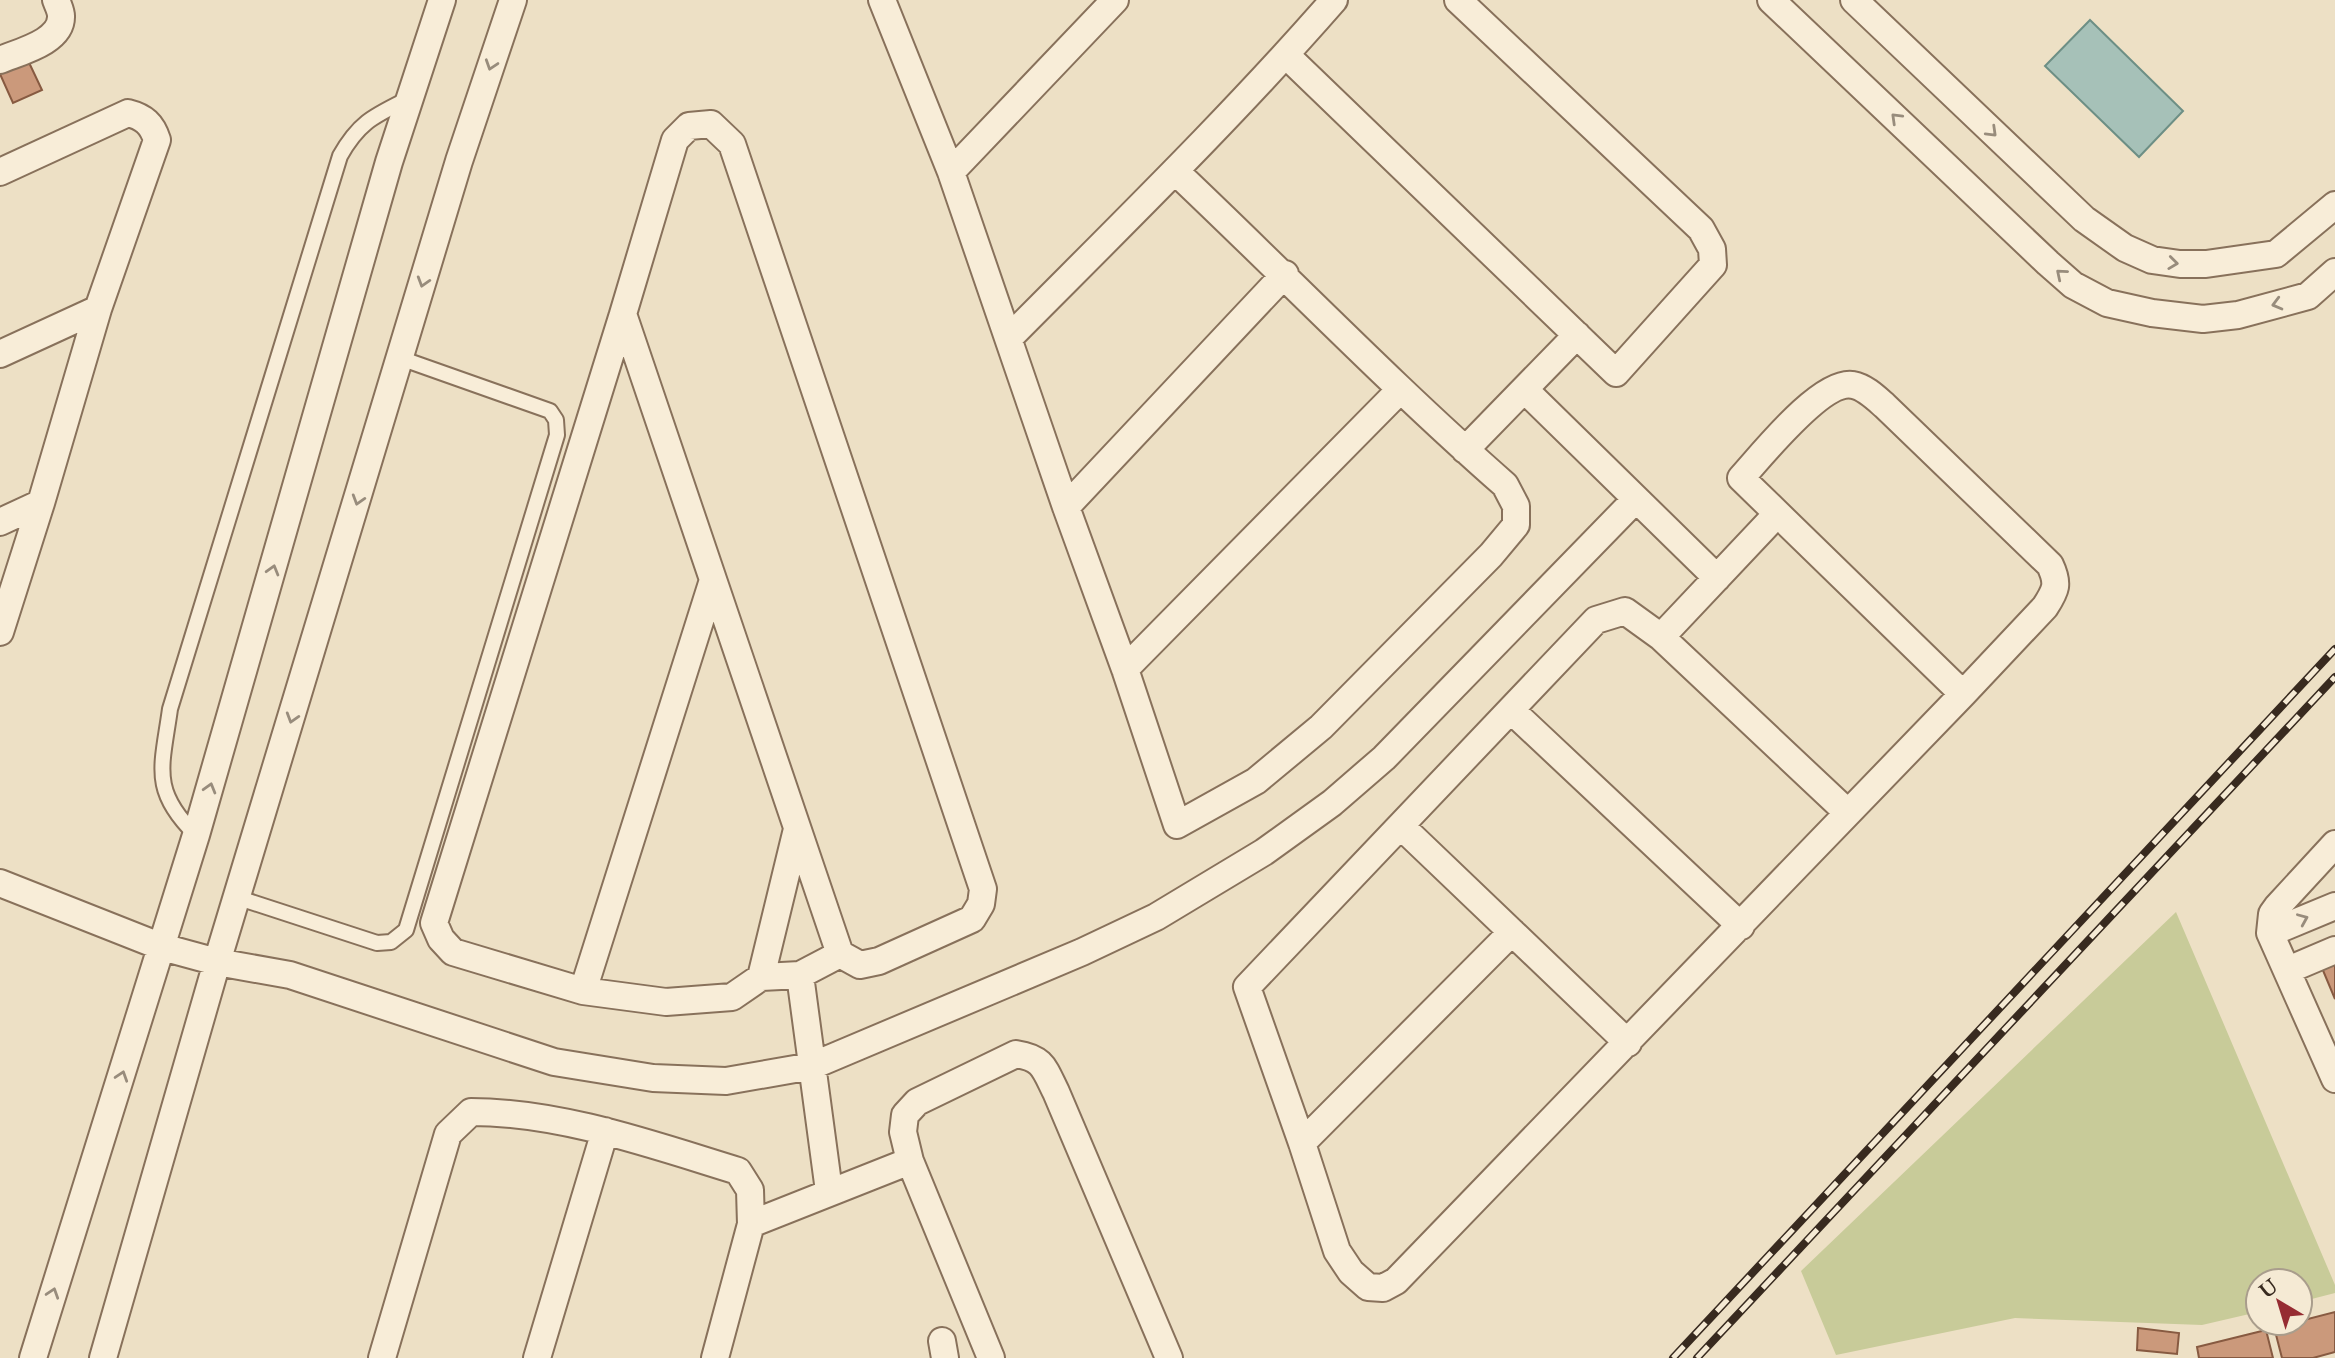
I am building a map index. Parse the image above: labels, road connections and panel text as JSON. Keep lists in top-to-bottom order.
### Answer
{
  "north": "top left"
}
